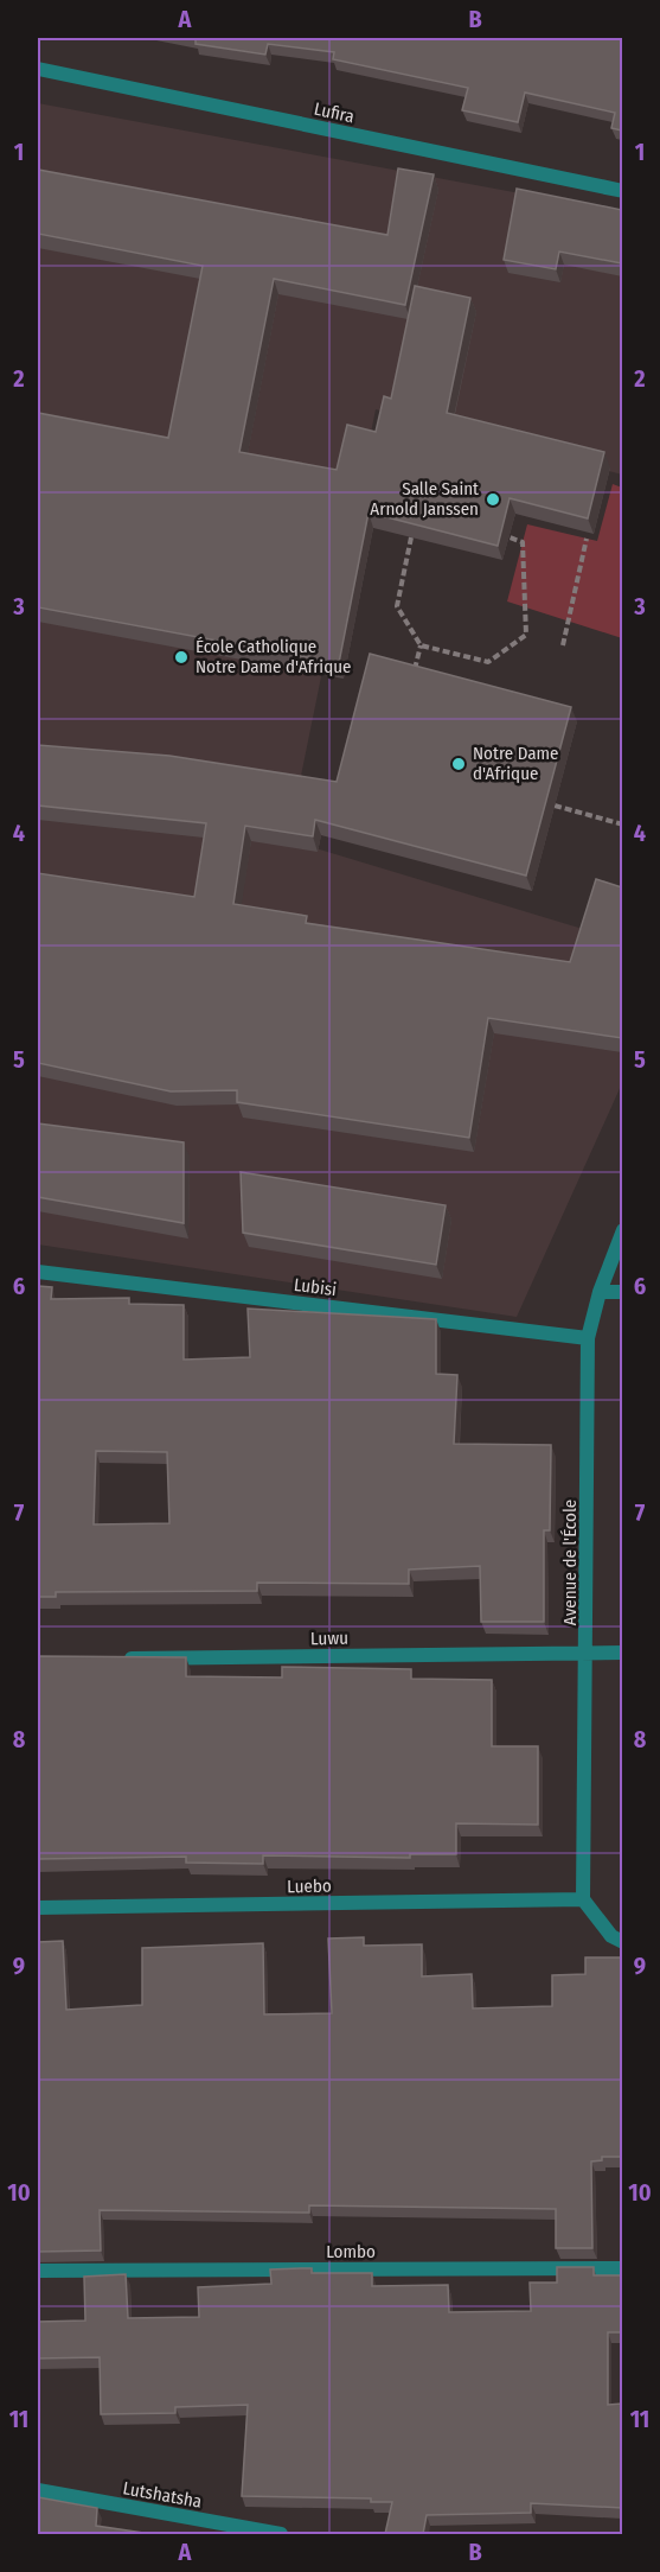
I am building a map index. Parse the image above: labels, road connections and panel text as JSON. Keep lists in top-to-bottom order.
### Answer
{
  "streets": {
    "street": [
      "Lufira",
      "Lubisi",
      "Avenue de l'École",
      "Luwu",
      "Luebo",
      "Lombo",
      "Lutshatsha"
    ]
  },
  "crossings": [
    ["Lubisi", "Avenue de l'École"],
    ["Avenue de l'École", "Luwu"],
    ["Avenue de l'École", "Luebo"]
  ],
  "places": ["Salle Saint Arnold Janssen", "École Catholique Notre Dame d'Afrique", "Notre Dame d'Afrique"],
  "grid": {
    "columns": ["A", "B"],
    "rows": [
      "1",
      "2",
      "3",
      "4",
      "5",
      "6",
      "7",
      "8",
      "9",
      "10",
      "11"
    ]
  }
}
